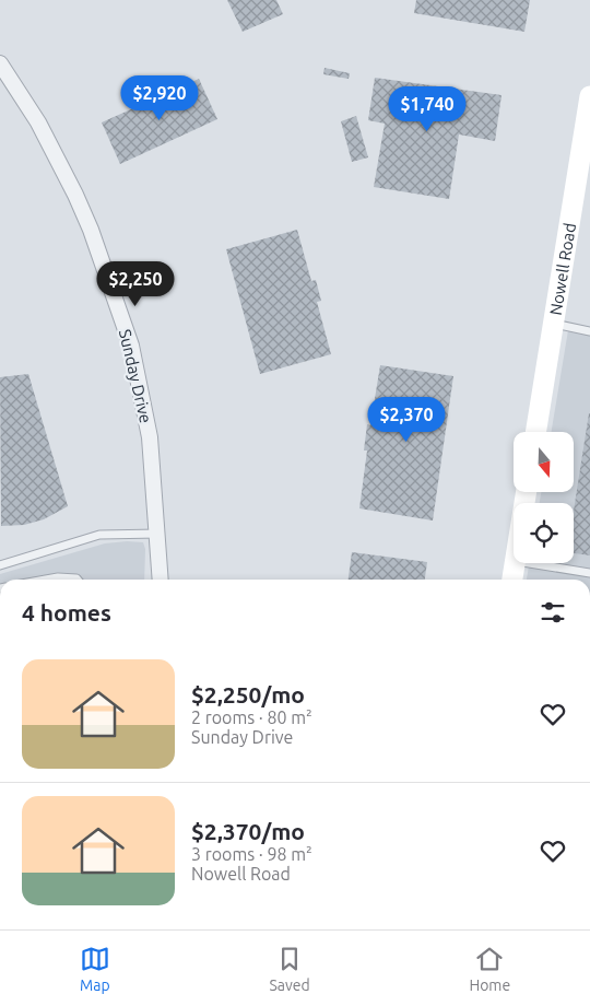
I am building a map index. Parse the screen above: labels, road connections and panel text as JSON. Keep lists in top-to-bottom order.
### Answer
{
  "streets": {
    "street": ["Nowell Road", "Sunday Drive"]
  },
  "north": "bottom",
  "page": {
    "price": [
      "$2,920",
      "$1,740",
      "$2,250",
      "$2,370"
    ],
    "heading": "4 homes",
    "list": [
      {
        "name": "$2,250/mo",
        "note": "2 rooms · 80 m² · Sunday Drive"
      },
      {
        "name": "$2,370/mo",
        "note": "3 rooms · 98 m² · Nowell Road"
      }
    ],
    "tabs": ["Map", "Saved", "Home"]
  }
}
